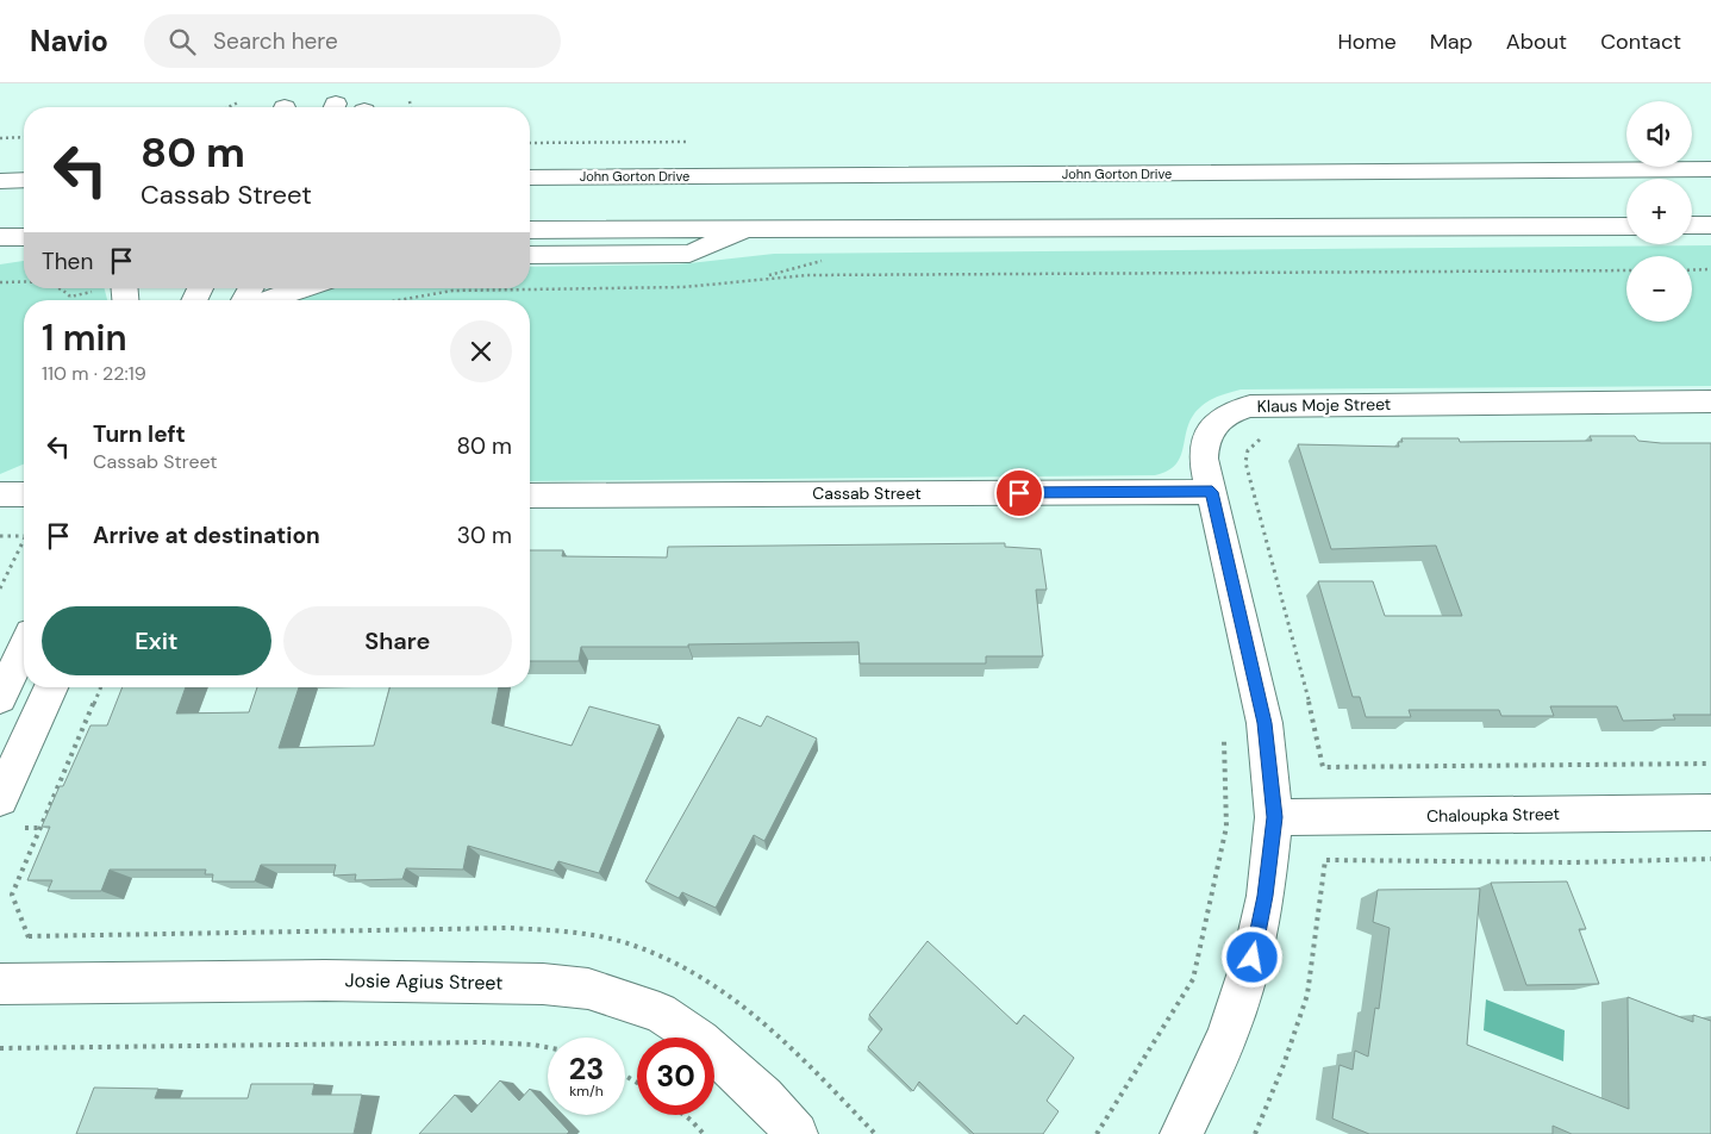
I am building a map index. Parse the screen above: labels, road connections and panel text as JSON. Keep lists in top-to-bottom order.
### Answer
{
  "streets": {
    "main road": [
      "John Gorton Drive",
      "Klaus Moje Street",
      "Cassab Street",
      "Chaloupka Street",
      "Josie Agius Street"
    ]
  },
  "crossings": [
    ["Klaus Moje Street", "Cassab Street"],
    ["Klaus Moje Street", "Chaloupka Street"]
  ],
  "page": {
    "header": "Navio",
    "search": "Search here",
    "nav": [
      "Home",
      "Map",
      "About",
      "Contact"
    ],
    "map_buttons": ["+", "−"],
    "turn": ["80 m", "Cassab Street"],
    "then": "Then",
    "heading": ["1 min", "110 m · 22:19"],
    "list": [
      {
        "name": "Turn left",
        "note": "Cassab Street",
        "value": "80 m"
      },
      {
        "name": "Arrive at destination",
        "value": "30 m"
      }
    ],
    "buttons": ["Exit", "Share"],
    "speed": "23 km/h",
    "limit": "30"
  }
}
